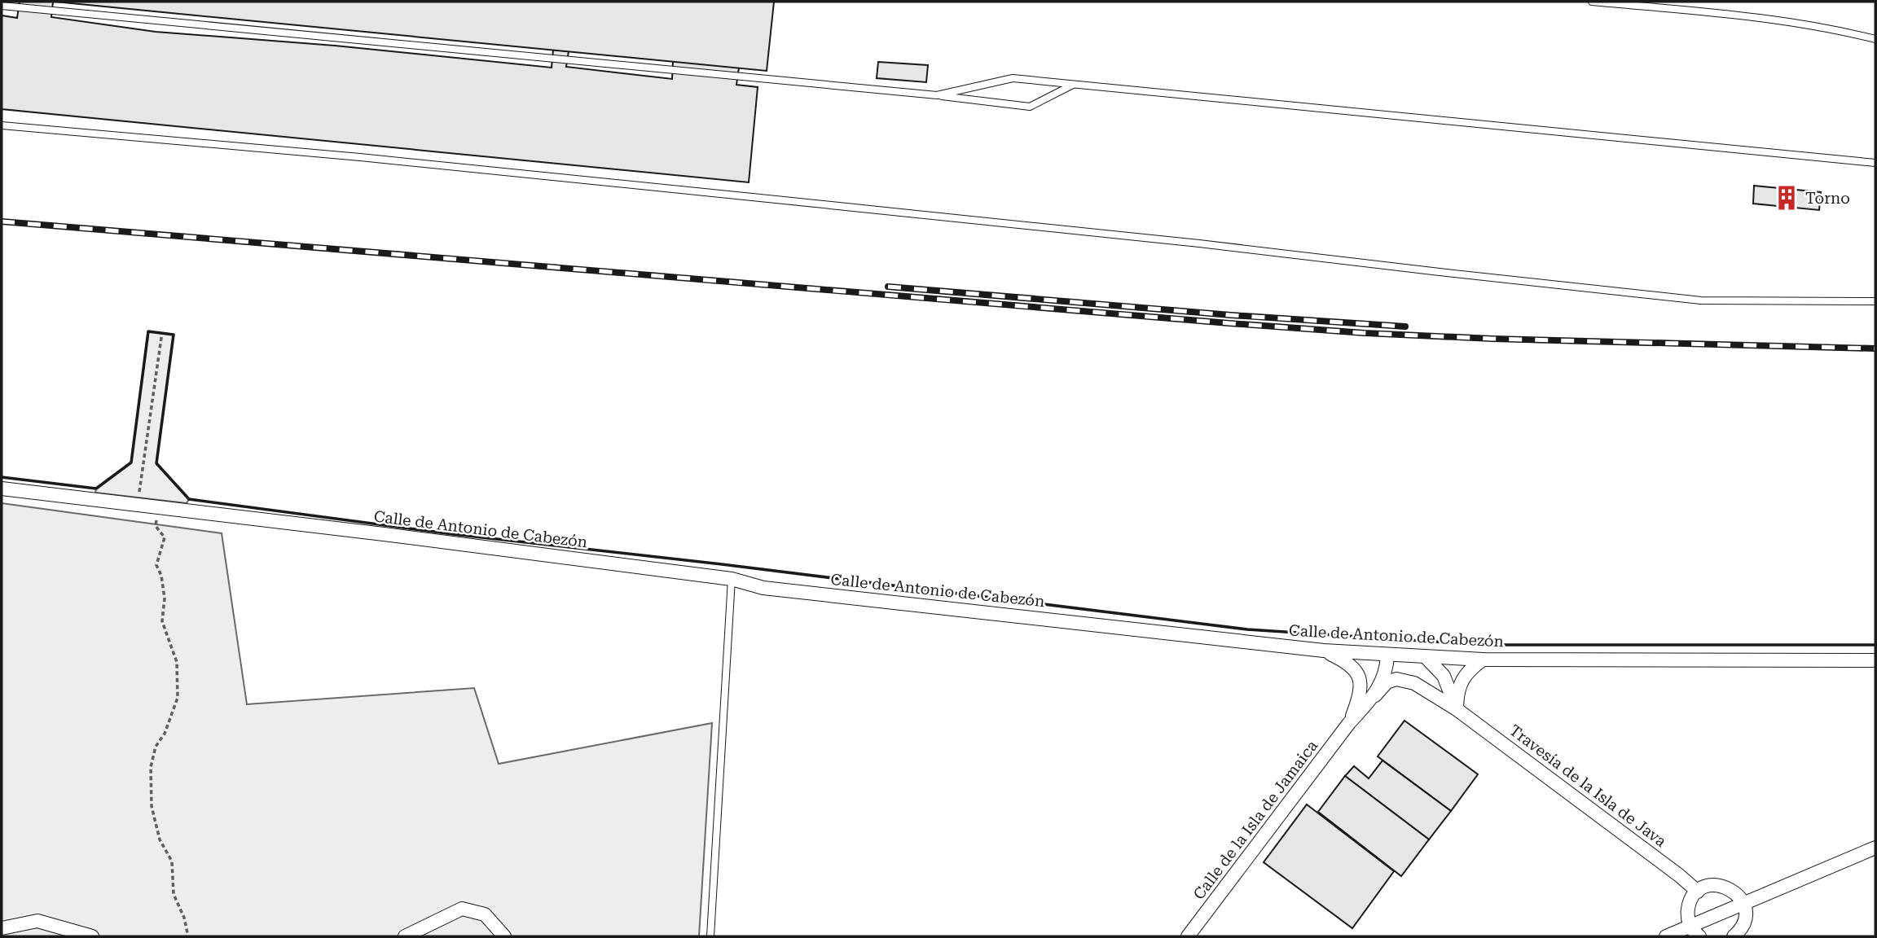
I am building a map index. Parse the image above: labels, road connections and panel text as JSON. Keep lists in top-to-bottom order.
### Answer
{
  "streets": {
    "street": ["Calle de Antonio de Cabezón", "Travesía de la Isla de Java", "Calle de la Isla de Jamaica"]
  },
  "crossings": [
    ["Calle de Antonio de Cabezón", "Calle de la Isla de Jamaica"],
    ["Travesía de la Isla de Java", "Calle de la Isla de Jamaica"]
  ],
  "places": {
    "building": ["Torno"]
  }
}
